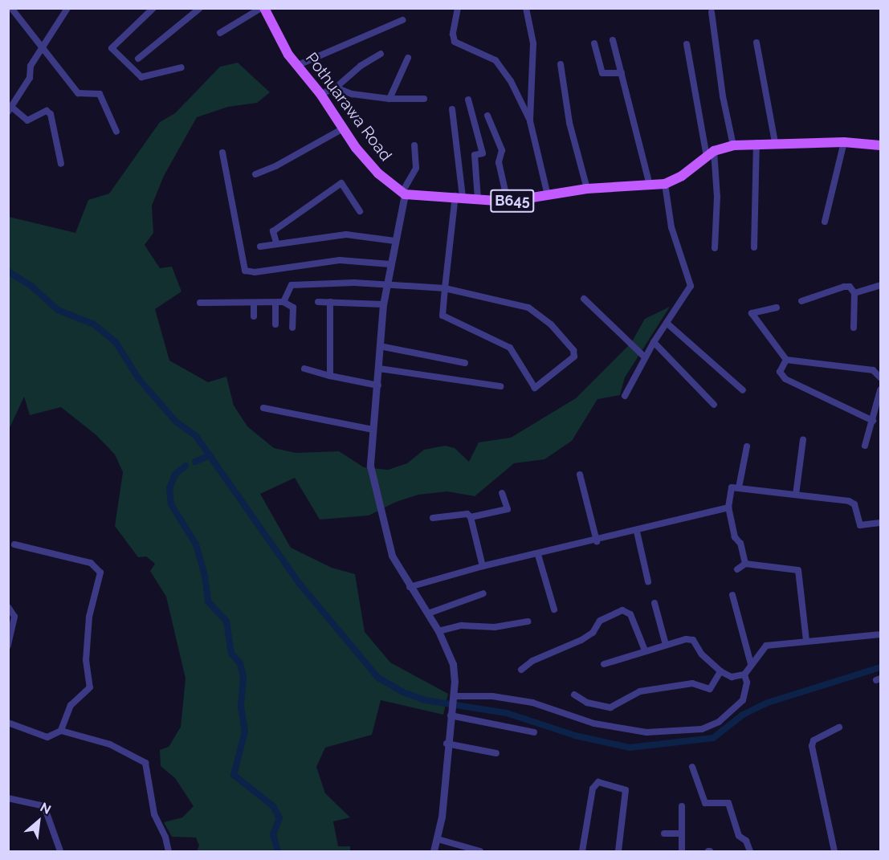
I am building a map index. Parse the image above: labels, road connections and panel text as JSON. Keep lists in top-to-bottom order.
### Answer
{
  "streets": {
    "main road": ["Pothuarawa Road", "B645"]
  },
  "crossings": [
    ["Pothuarawa Road", "B645"]
  ],
  "north": "top right"
}
